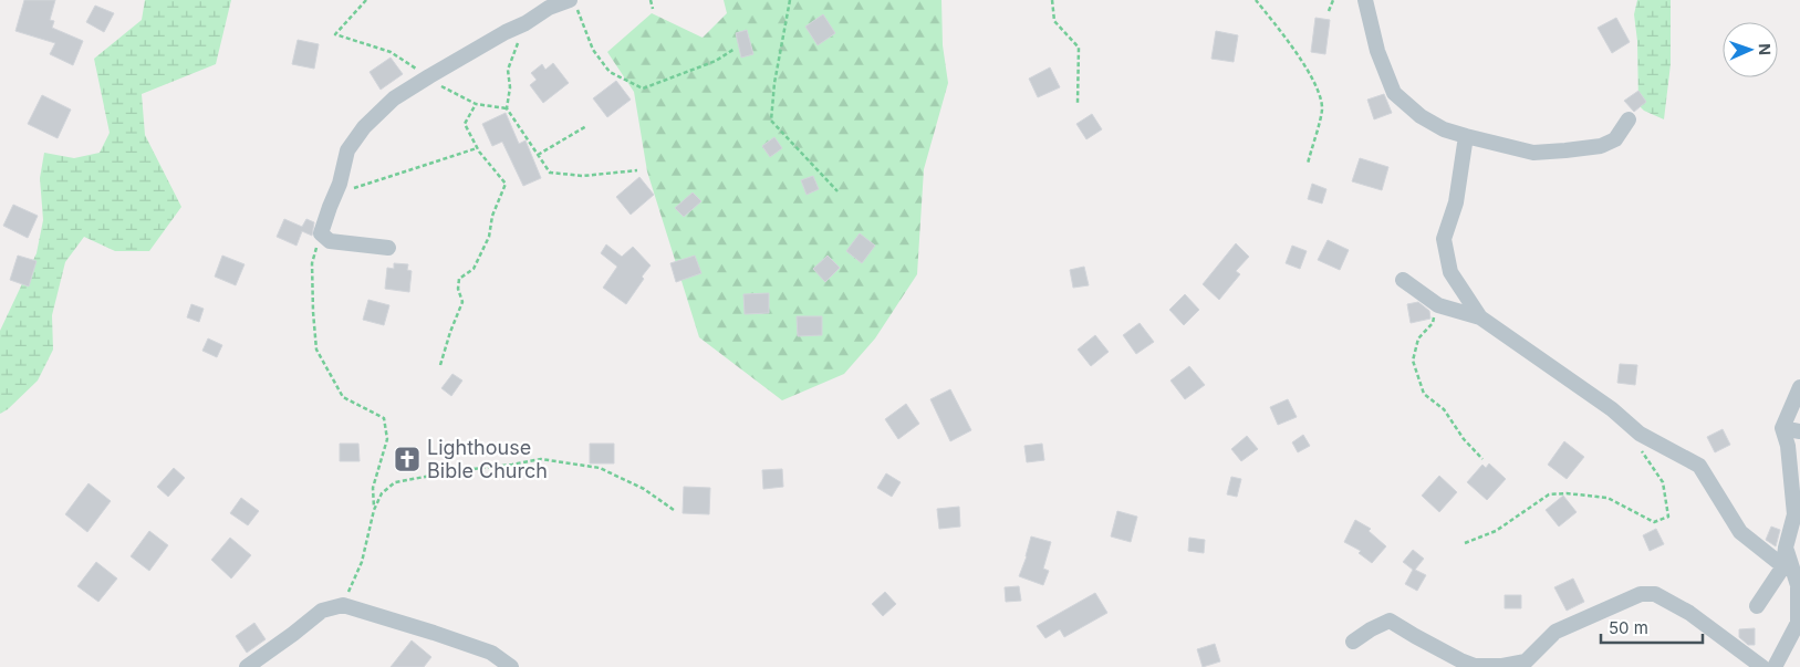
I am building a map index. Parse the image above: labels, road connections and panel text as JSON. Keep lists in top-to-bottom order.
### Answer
{
  "places": {
    "church": ["Lighthouse Bible Church"]
  },
  "scale_bar": "50 m",
  "north": "right"
}
